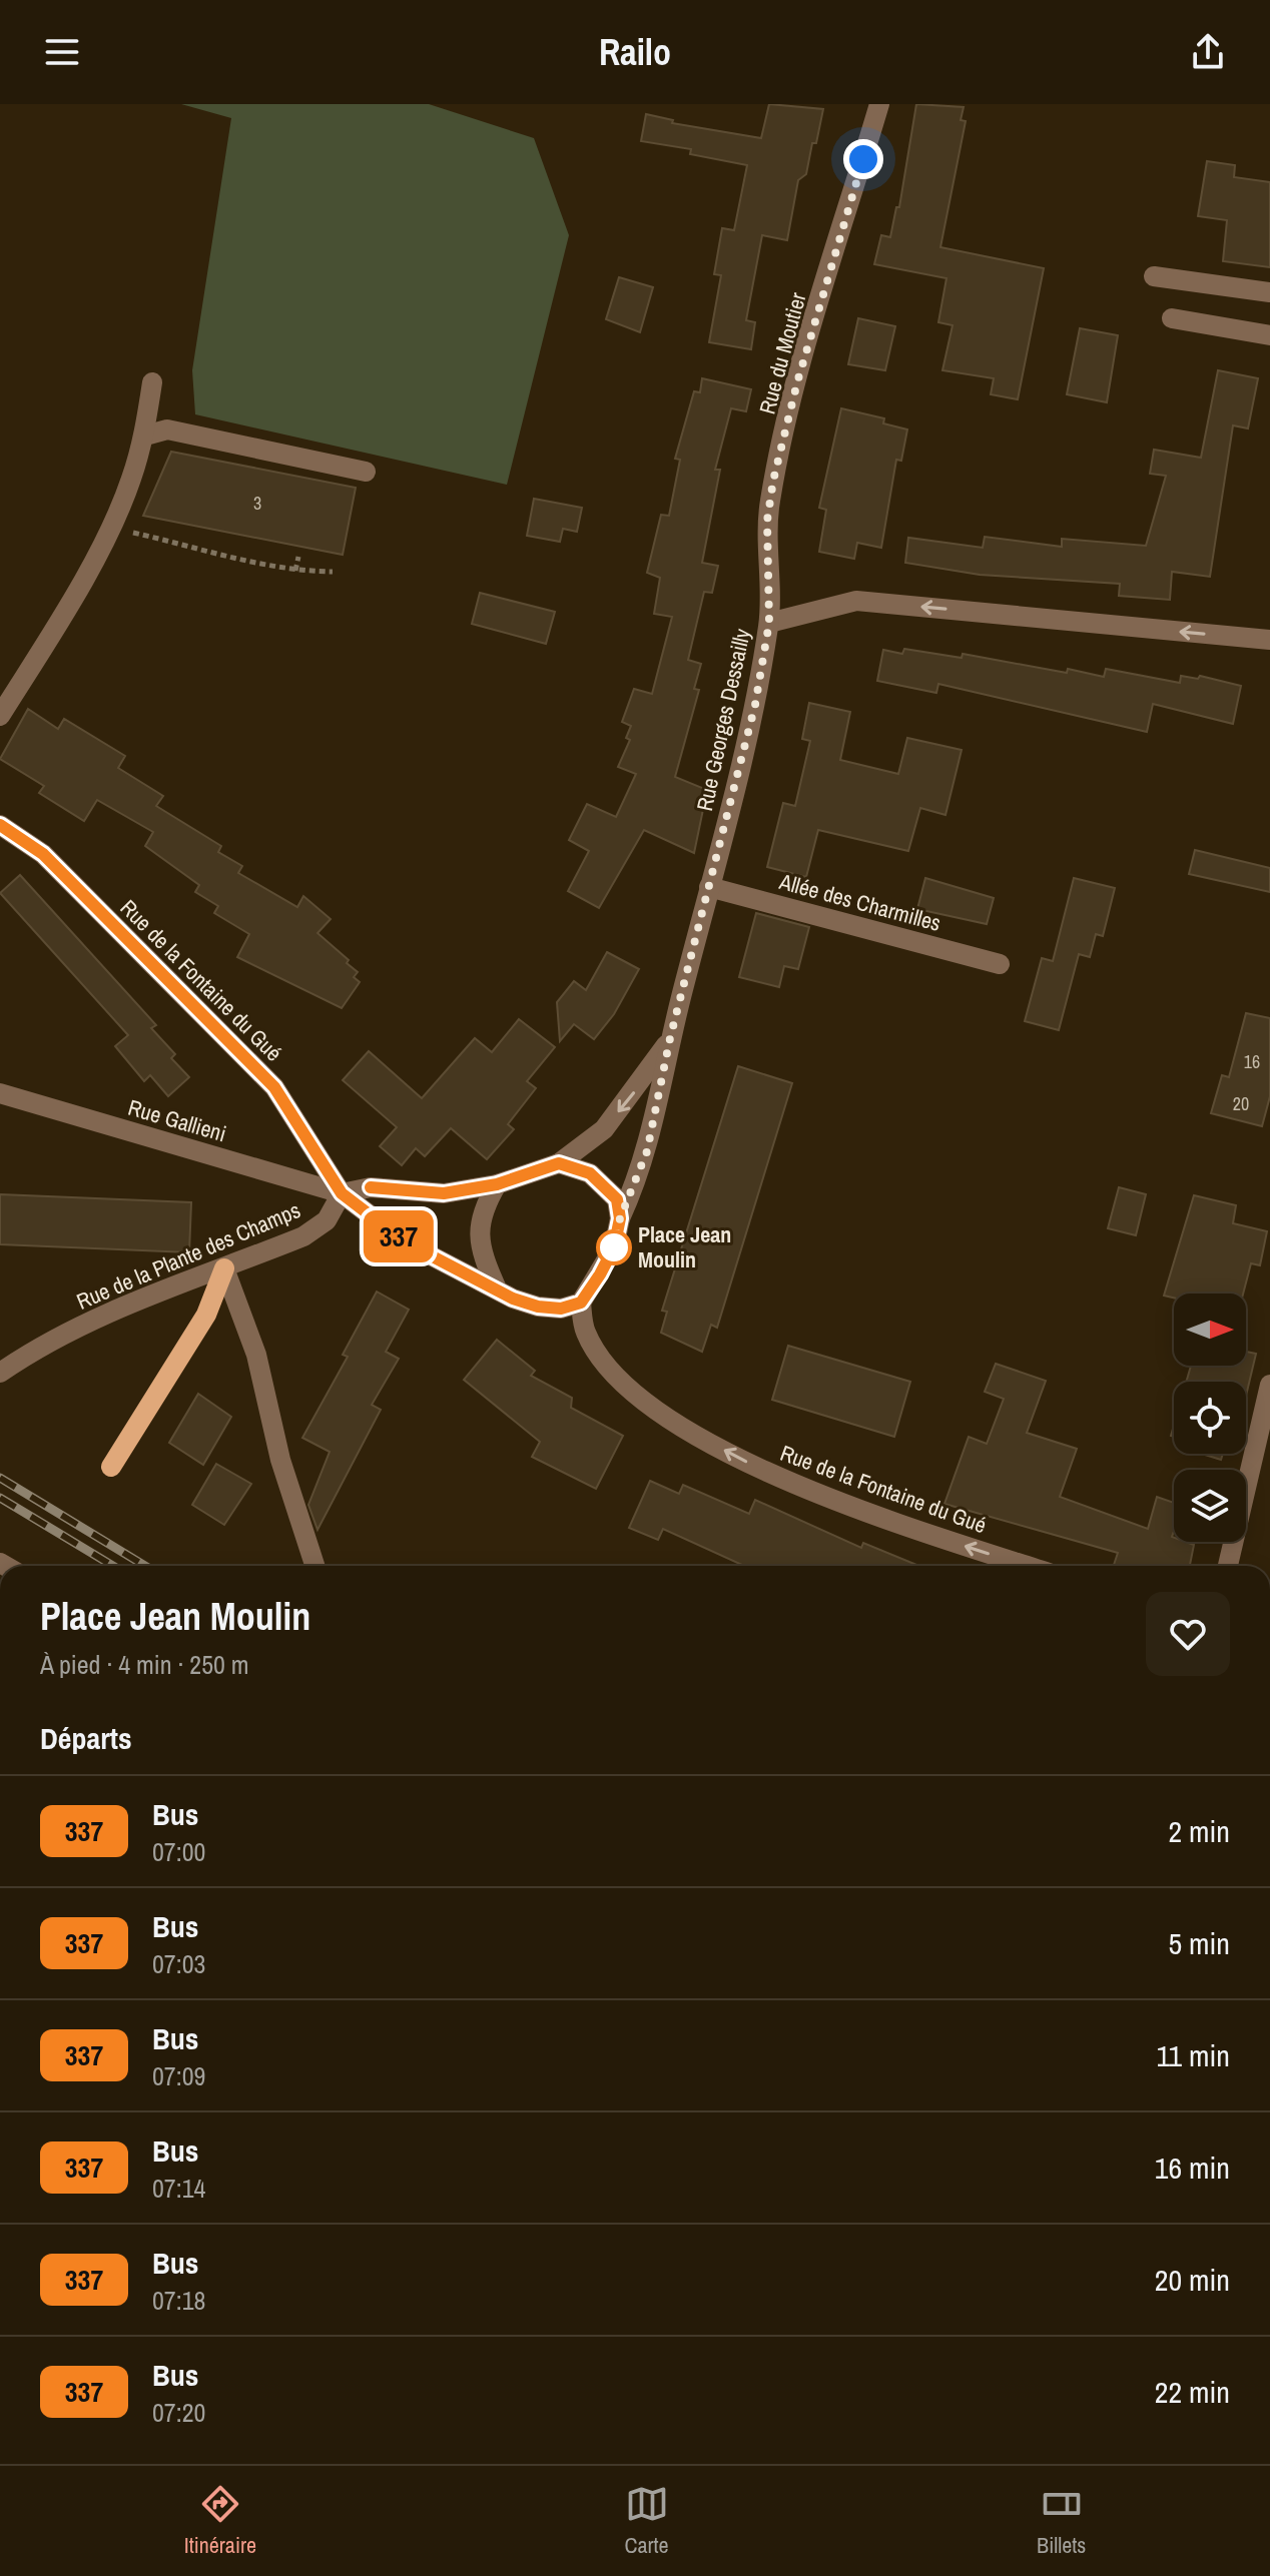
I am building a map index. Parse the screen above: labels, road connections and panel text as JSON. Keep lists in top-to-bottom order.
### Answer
{
  "streets": {
    "street": [
      "Rue du Moutier",
      "Rue Georges Dessailly",
      "Allée des Charmilles",
      "Rue de la Fontaine du Gué",
      "Rue Gallieni",
      "Rue de la Plante des Champs"
    ]
  },
  "crossings": [
    ["Rue du Moutier", "Rue Georges Dessailly"],
    ["Rue Georges Dessailly", "Allée des Charmilles"],
    ["Rue Georges Dessailly", "Rue de la Fontaine du Gué"],
    ["Rue Georges Dessailly", "Rue Gallieni"],
    ["Rue de la Fontaine du Gué", "Rue Gallieni"],
    ["Rue de la Fontaine du Gué", "Rue de la Plante des Champs"],
    ["Rue Gallieni", "Rue de la Plante des Champs"]
  ],
  "one_way": ["Rue Georges Dessailly", "Rue de la Fontaine du Gué"],
  "places": ["Place Jean Moulin"],
  "lines": ["bus line 337"],
  "house_numbers": ["3", "16", "20"],
  "north": "right",
  "page": {
    "header": "Railo",
    "on_map": "337",
    "heading": [
      ["Place Jean Moulin", "À pied · 4 min · 250 m"],
      "Départs"
    ],
    "list": [
      {
        "mark": "337",
        "name": "Bus",
        "note": "07:00",
        "value": "2 min"
      },
      {
        "mark": "337",
        "name": "Bus",
        "note": "07:03",
        "value": "5 min"
      },
      {
        "mark": "337",
        "name": "Bus",
        "note": "07:09",
        "value": "11 min"
      },
      {
        "mark": "337",
        "name": "Bus",
        "note": "07:14",
        "value": "16 min"
      },
      {
        "mark": "337",
        "name": "Bus",
        "note": "07:18",
        "value": "20 min"
      },
      {
        "mark": "337",
        "name": "Bus",
        "note": "07:20",
        "value": "22 min"
      }
    ],
    "tabs": ["Itinéraire", "Carte", "Billets"]
  }
}
